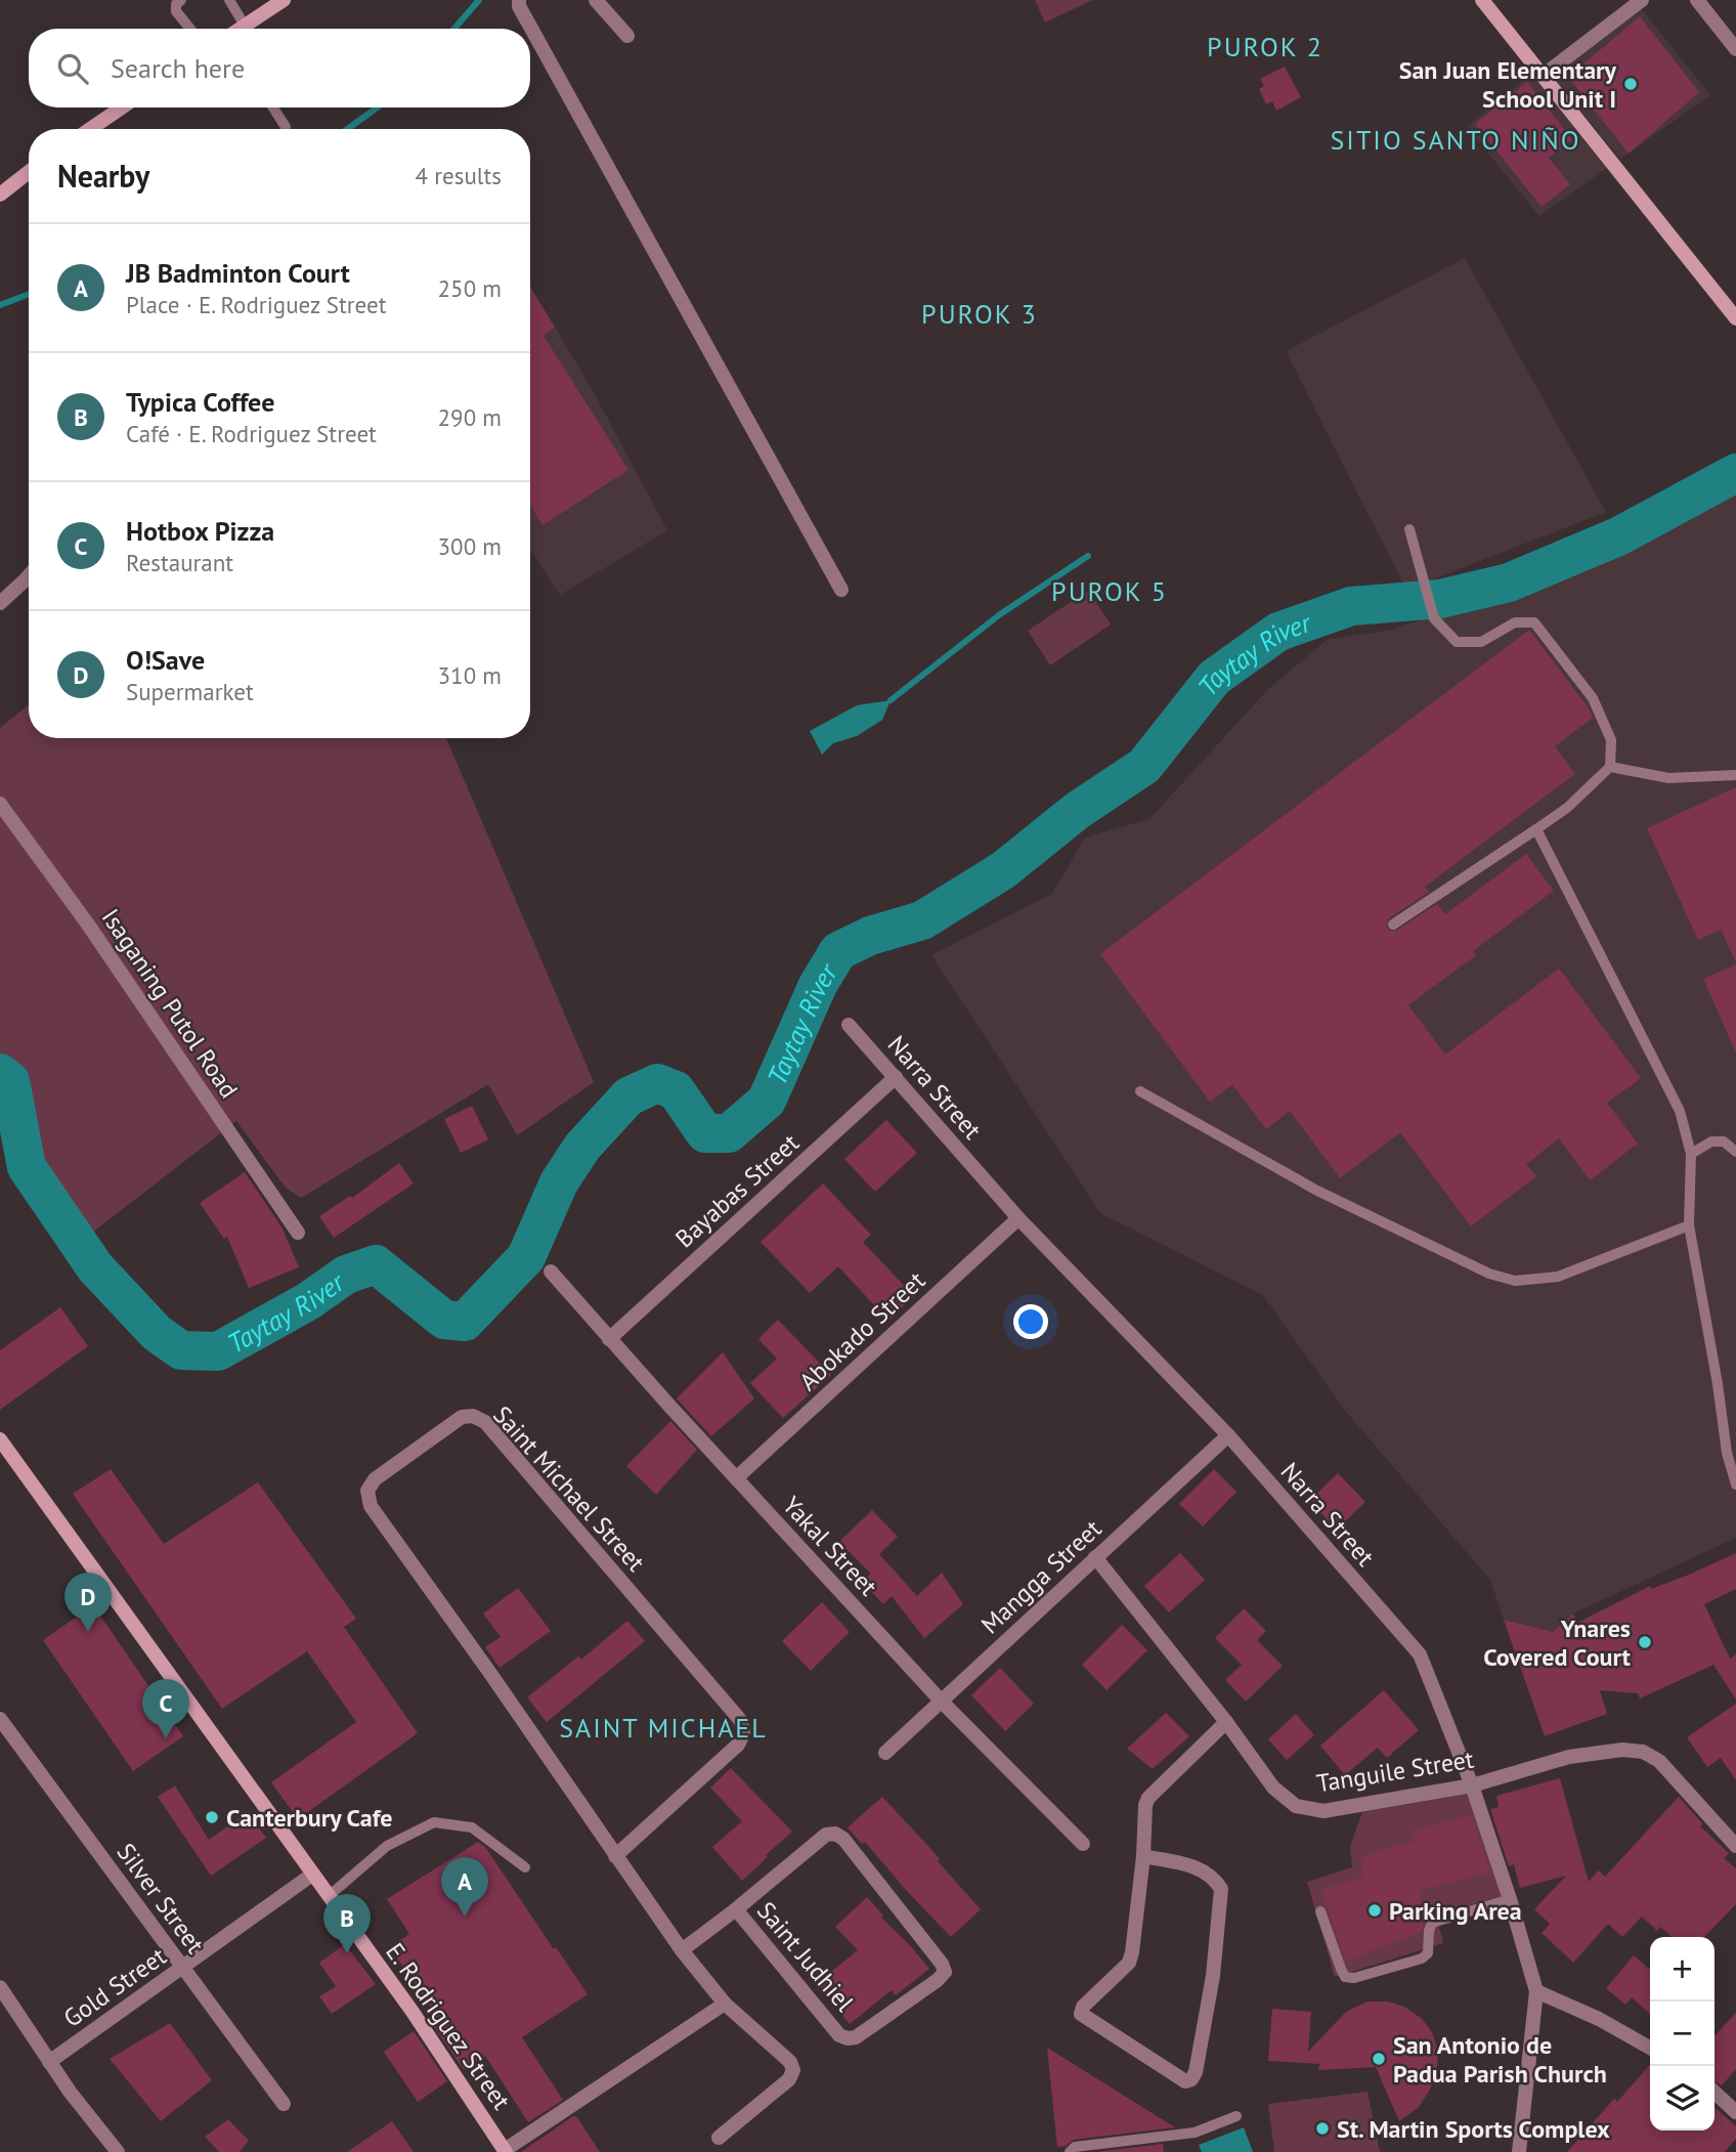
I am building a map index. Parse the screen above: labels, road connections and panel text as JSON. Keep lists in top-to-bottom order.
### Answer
{
  "streets": {
    "street": [
      "Isaganing Putol Road",
      "Narra Street",
      "Bayabas Street",
      "Abokado Street",
      "Saint Michael Street",
      "Yakal Street",
      "Mangga Street",
      "Tanguile Street",
      "Silver Street",
      "Saint Judhiel",
      "Gold Street",
      "E. Rodriguez Street"
    ]
  },
  "crossings": [
    ["Narra Street", "Bayabas Street"],
    ["Narra Street", "Abokado Street"],
    ["Narra Street", "Mangga Street"],
    ["Narra Street", "Tanguile Street"],
    ["Bayabas Street", "Yakal Street"],
    ["Abokado Street", "Yakal Street"],
    ["Yakal Street", "Mangga Street"],
    ["Mangga Street", "Tanguile Street"],
    ["Silver Street", "Gold Street"],
    ["Gold Street", "E. Rodriguez Street"]
  ],
  "districts": [
    "PUROK 2",
    "SITIO SANTO NIÑO",
    "PUROK 3",
    "PUROK 5",
    "SAINT MICHAEL"
  ],
  "water": ["Taytay River"],
  "places": [
    "San Juan Elementary School Unit I",
    "Ynares Covered Court",
    "Canterbury Cafe",
    "Parking Area",
    "San Antonio de Padua Parish Church",
    "St. Martin Sports Complex"
  ],
  "page": {
    "search": "Search here",
    "heading": ["Nearby", "4 results"],
    "list": [
      {
        "mark": "A",
        "name": "JB Badminton Court",
        "note": "Place · E. Rodriguez Street",
        "value": "250 m"
      },
      {
        "mark": "B",
        "name": "Typica Coffee",
        "note": "Café · E. Rodriguez Street",
        "value": "290 m"
      },
      {
        "mark": "C",
        "name": "Hotbox Pizza",
        "note": "Restaurant",
        "value": "300 m"
      },
      {
        "mark": "D",
        "name": "O!Save",
        "note": "Supermarket",
        "value": "310 m"
      }
    ],
    "pins": [
      "D",
      "C",
      "A",
      "B"
    ],
    "map_buttons": ["+", "−"]
  }
}
